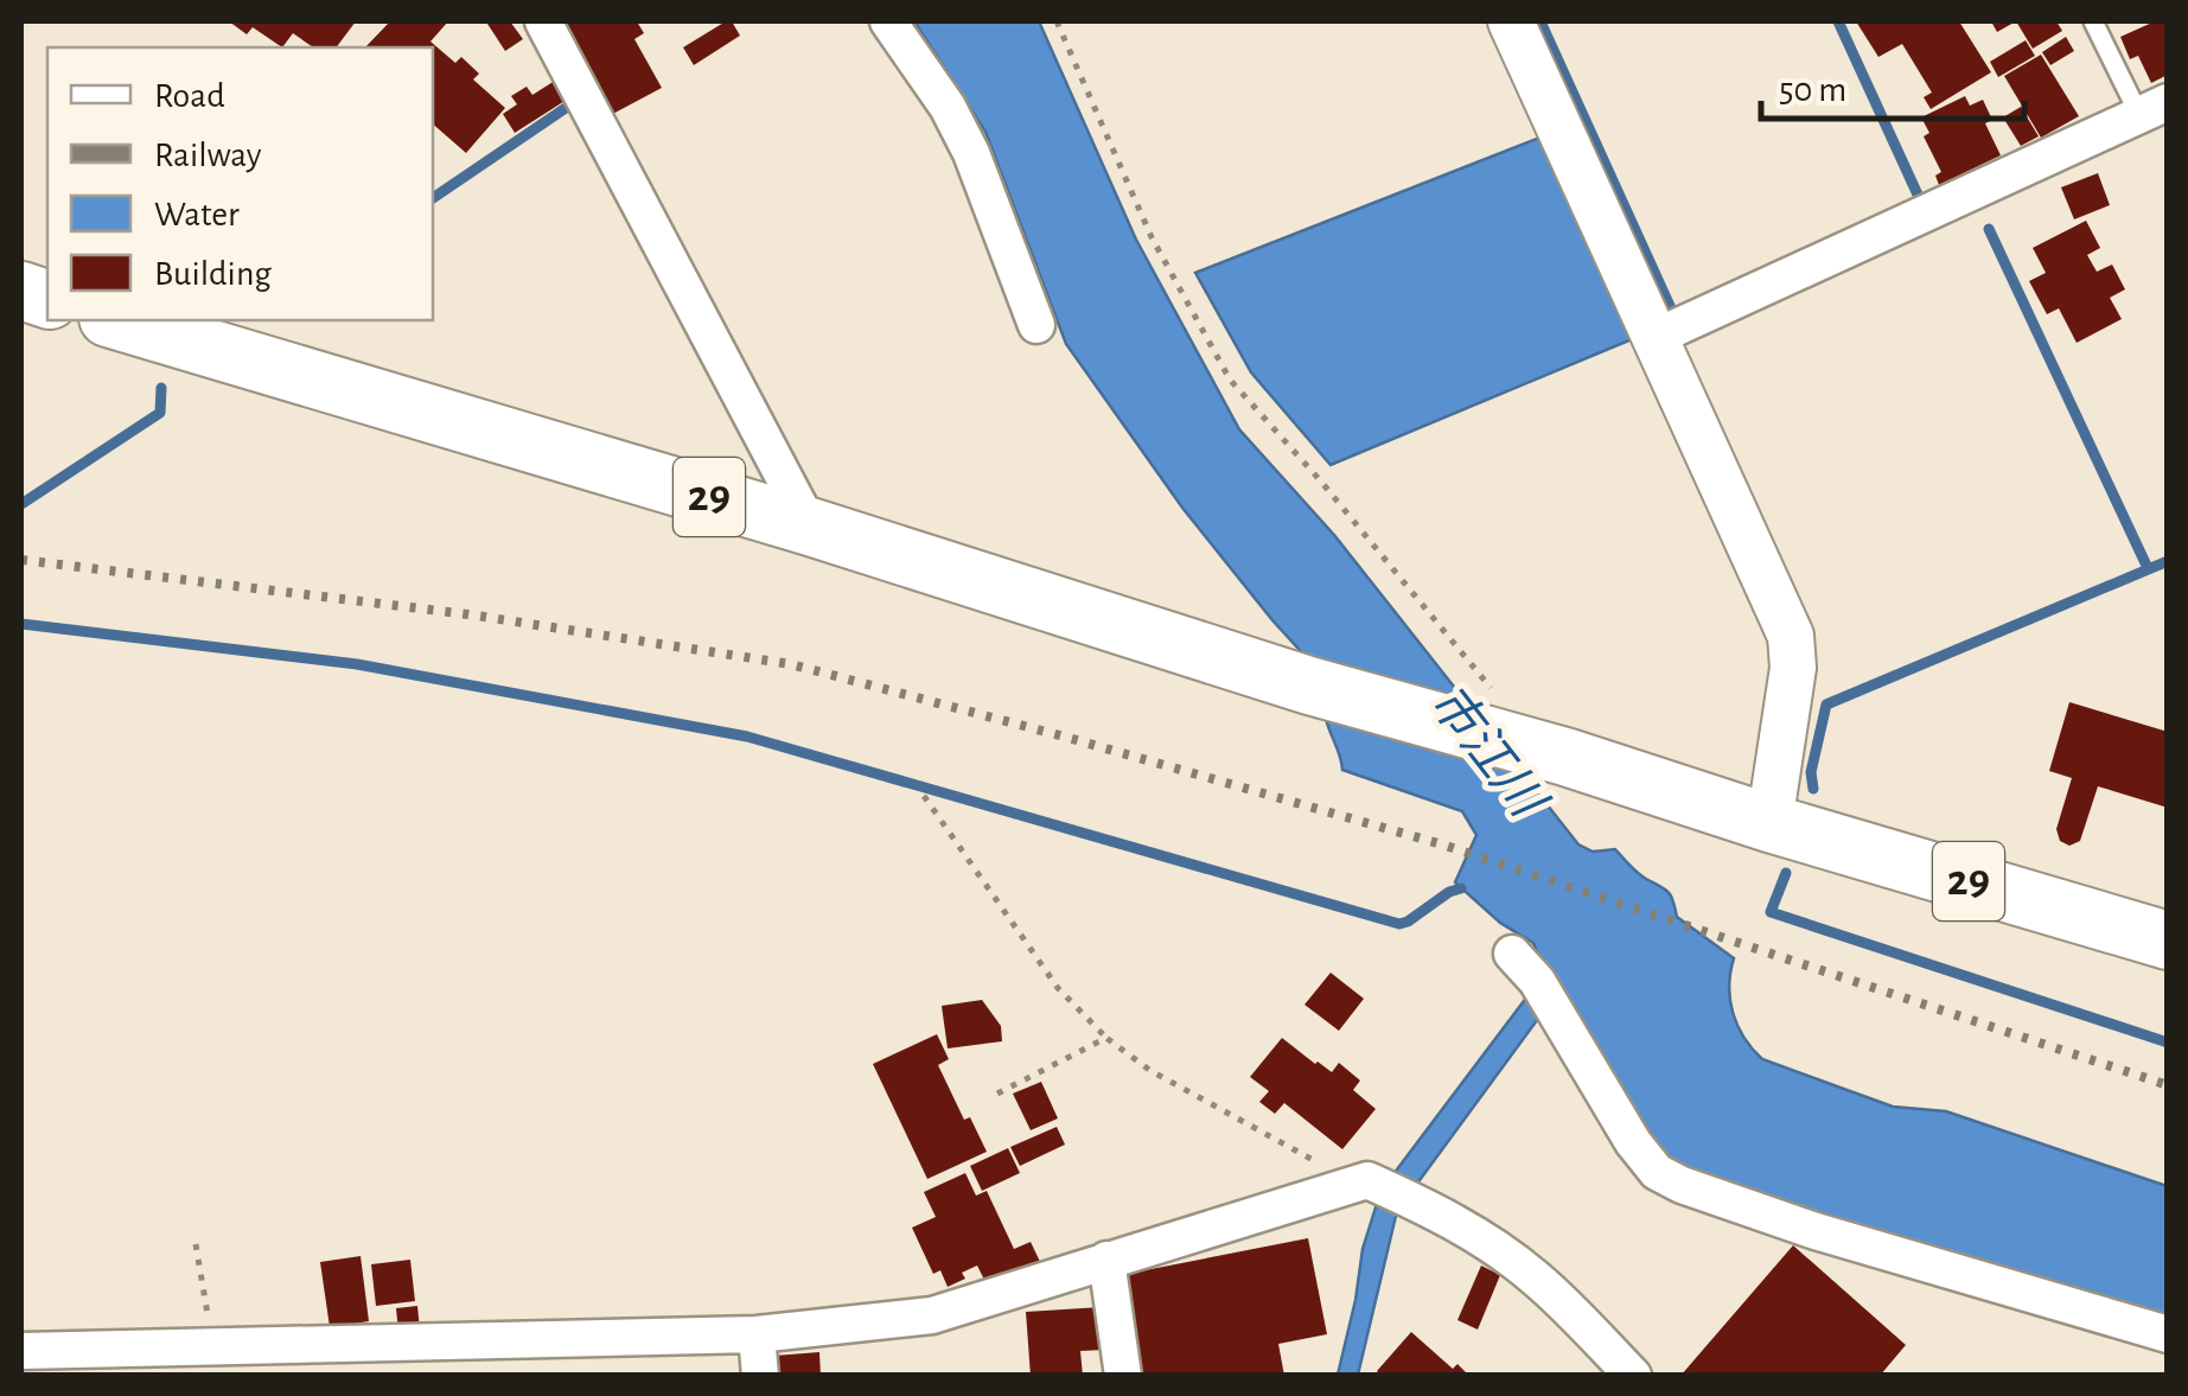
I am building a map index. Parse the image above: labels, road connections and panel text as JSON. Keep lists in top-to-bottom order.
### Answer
{
  "streets": {
    "main road": ["29"]
  },
  "water": ["市江川"],
  "legend": [
    "Road",
    "Railway",
    "Water",
    "Building"
  ],
  "scale_bar": "50 m"
}
